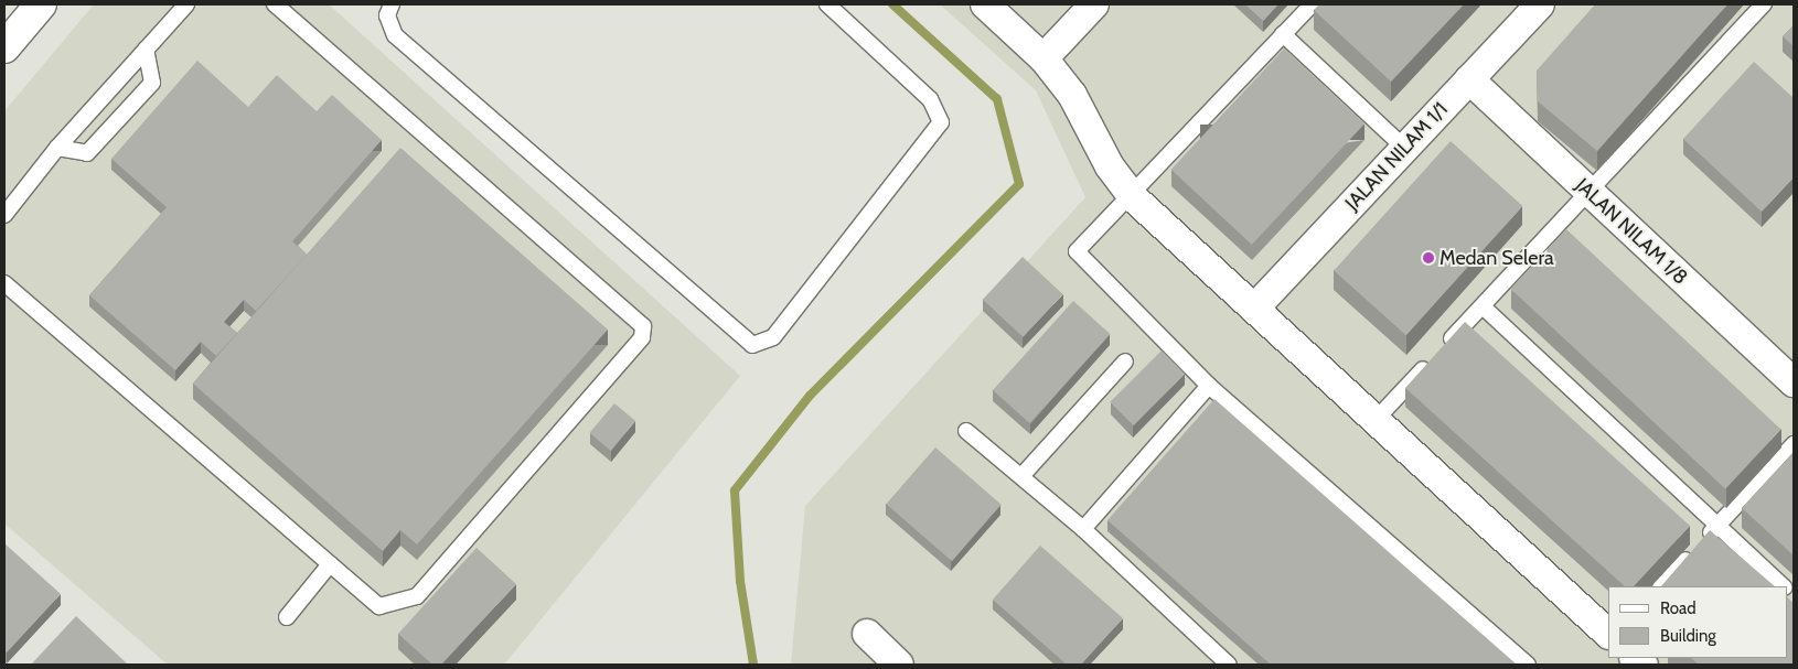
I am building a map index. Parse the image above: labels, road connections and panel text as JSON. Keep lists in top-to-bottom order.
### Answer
{
  "streets": {
    "street": ["JALAN NILAM 1/1", "JALAN NILAM 1/8"]
  },
  "crossings": [
    ["JALAN NILAM 1/1", "JALAN NILAM 1/8"]
  ],
  "places": ["Medan Selera"],
  "legend": ["Road", "Building"]
}
